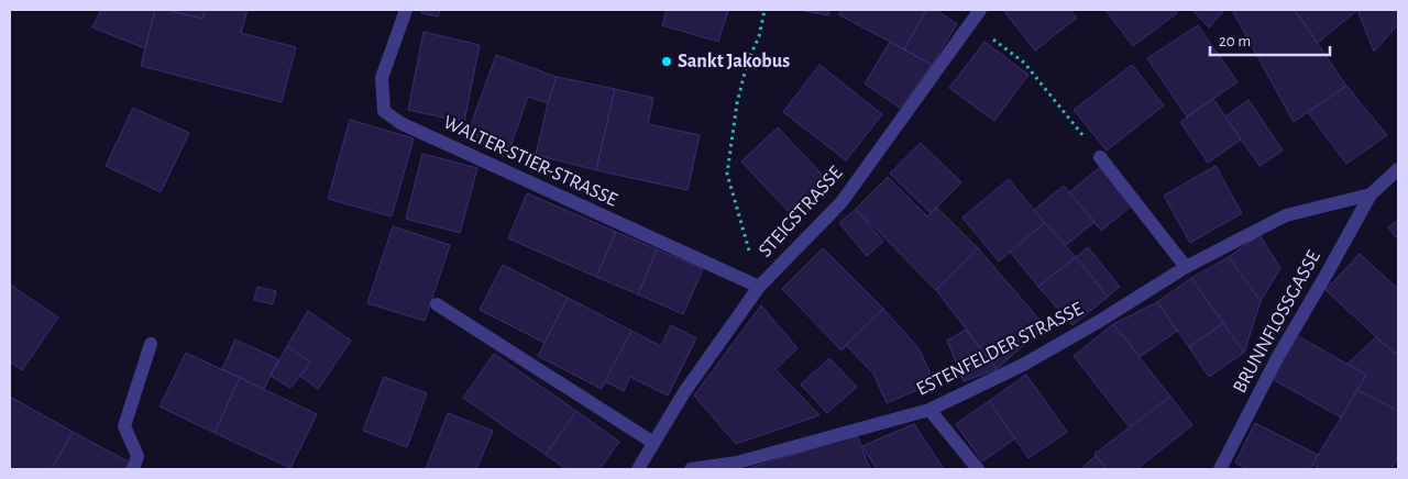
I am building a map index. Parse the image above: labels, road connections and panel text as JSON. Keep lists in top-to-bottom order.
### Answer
{
  "streets": {
    "street": [
      "WALTER-STIER-STRASSE",
      "STEIGSTRASSE",
      "BRUNNFLOSSGASSE",
      "ESTENFELDER STRASSE"
    ]
  },
  "crossings": [
    ["WALTER-STIER-STRASSE", "STEIGSTRASSE"],
    ["BRUNNFLOSSGASSE", "ESTENFELDER STRASSE"]
  ],
  "places": ["Sankt Jakobus"],
  "scale_bar": "20 m"
}
